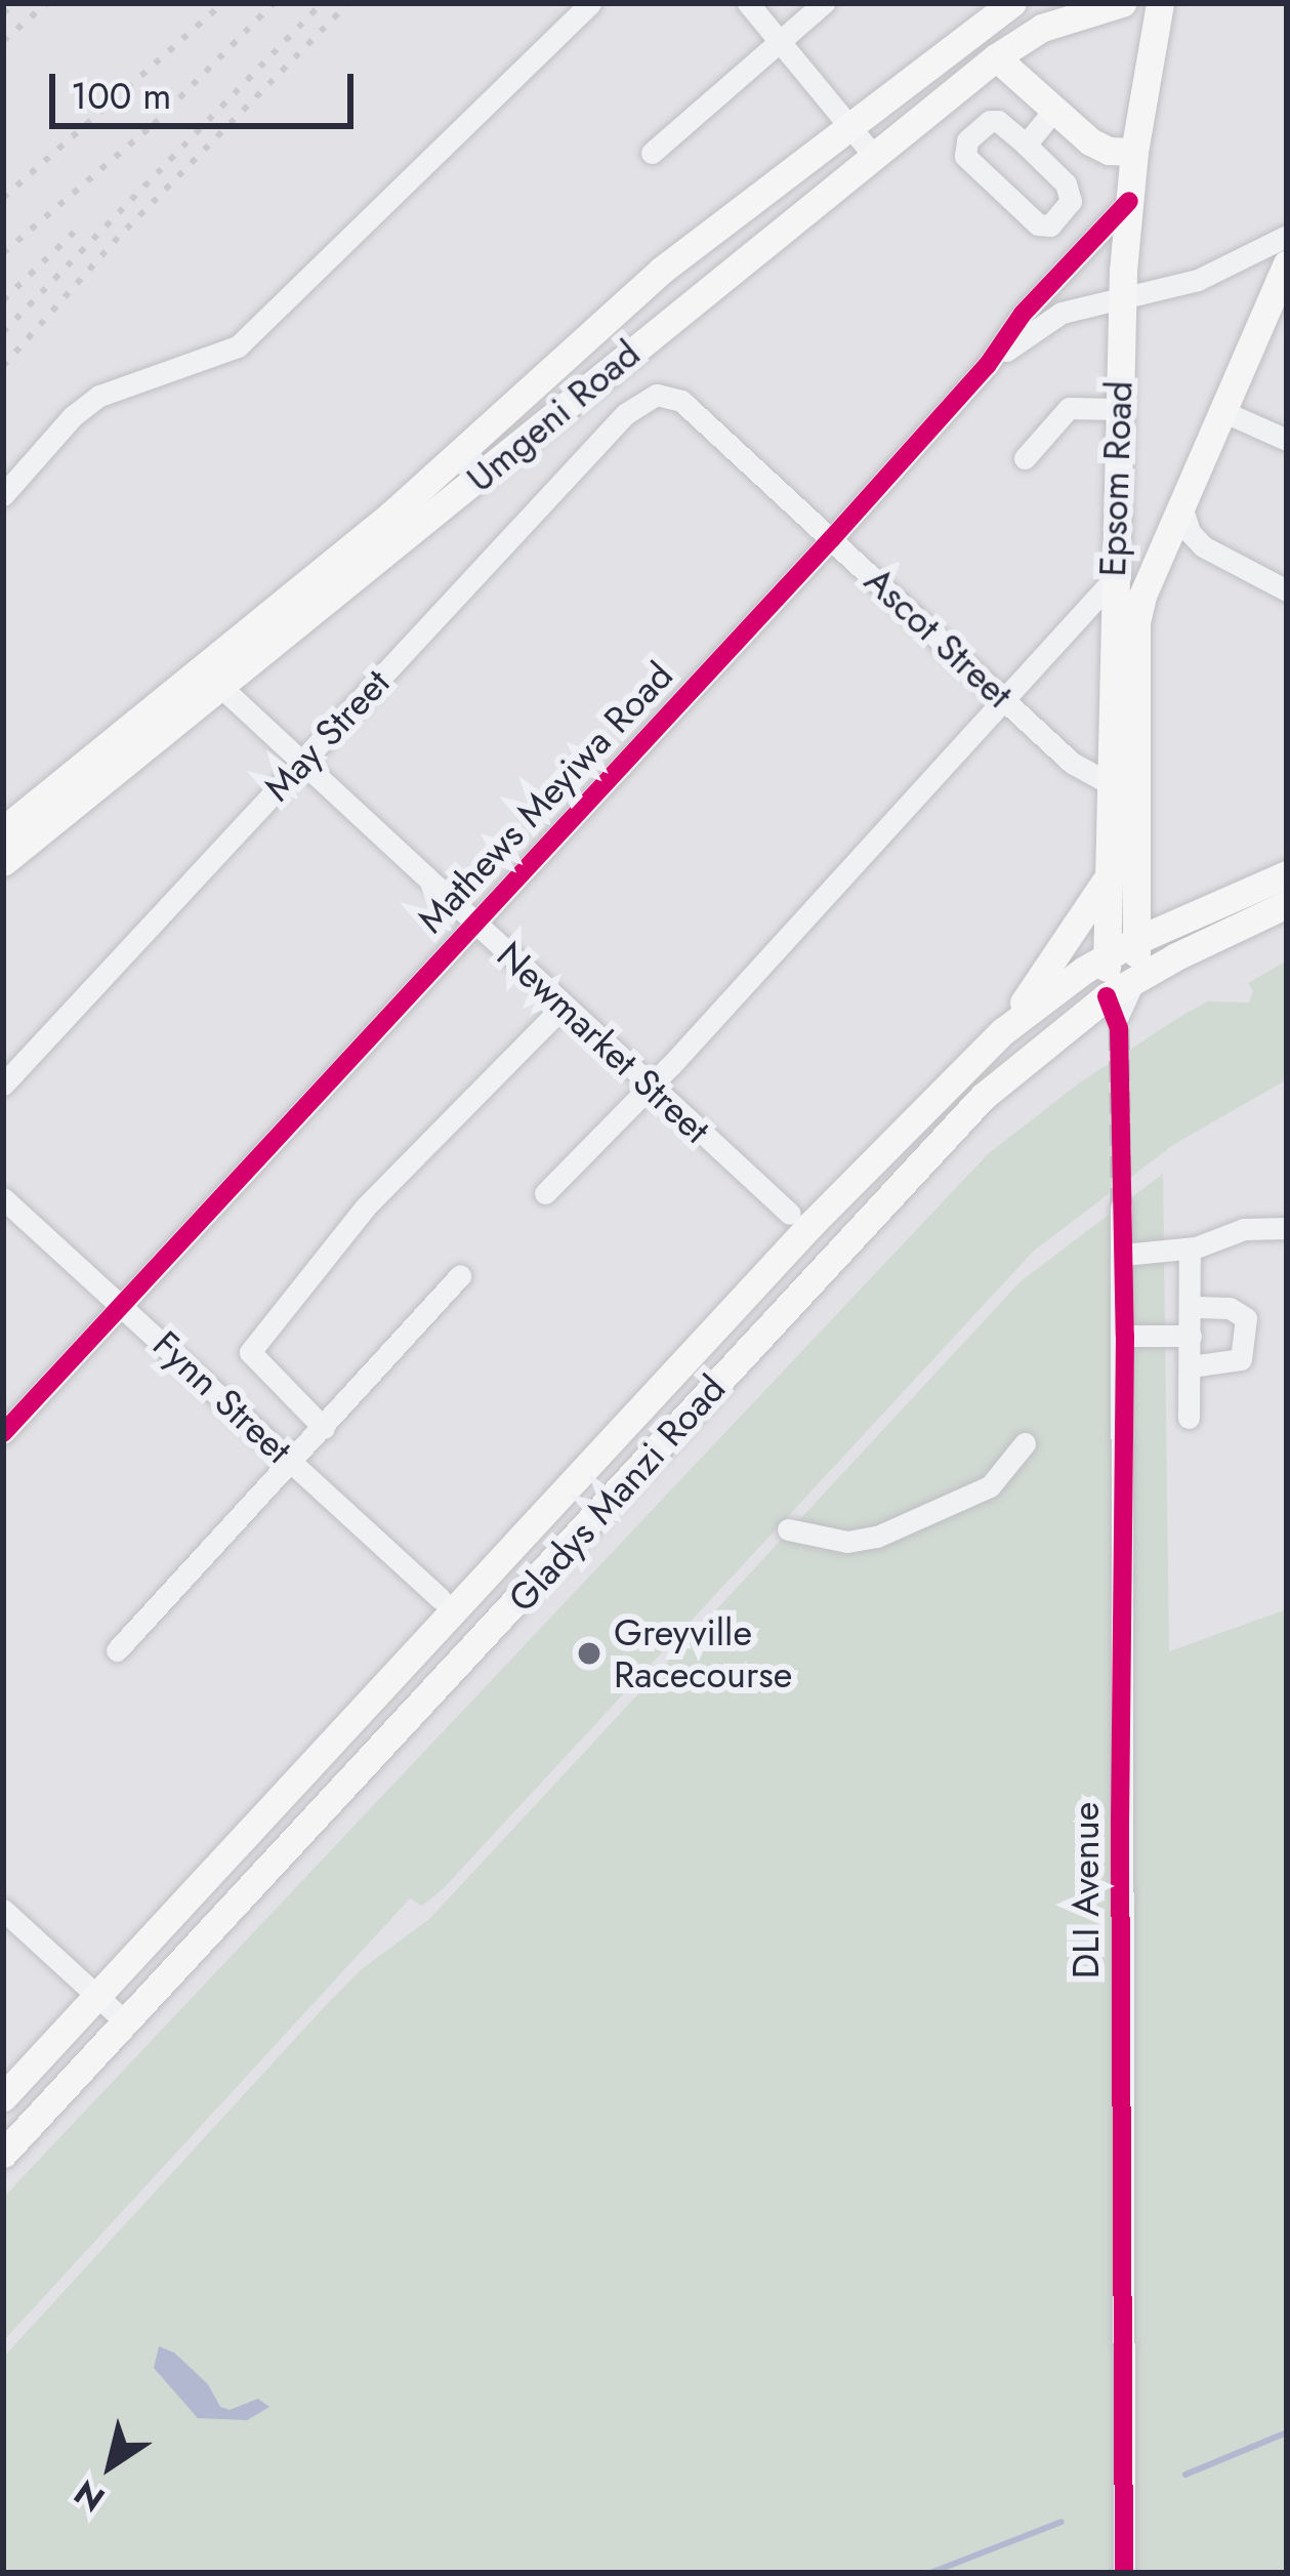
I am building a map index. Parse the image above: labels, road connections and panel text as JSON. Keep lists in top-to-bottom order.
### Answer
{
  "streets": {
    "main road": ["Umgeni Road", "Epsom Road", "Gladys Manzi Road"],
    "street": [
      "Ascot Street",
      "May Street",
      "Mathews Meyiwa Road",
      "Newmarket Street",
      "Fynn Street",
      "DLI Avenue"
    ]
  },
  "crossings": [
    ["Umgeni Road", "Newmarket Street"],
    ["Epsom Road", "Ascot Street"],
    ["Epsom Road", "Mathews Meyiwa Road"],
    ["Epsom Road", "Gladys Manzi Road"],
    ["Ascot Street", "May Street"],
    ["Ascot Street", "Mathews Meyiwa Road"],
    ["May Street", "Newmarket Street"],
    ["Mathews Meyiwa Road", "Newmarket Street"],
    ["Mathews Meyiwa Road", "Fynn Street"],
    ["Newmarket Street", "Gladys Manzi Road"],
    ["Fynn Street", "Gladys Manzi Road"]
  ],
  "places": ["Greyville Racecourse"],
  "scale_bar": "100 m",
  "north": "bottom left"
}
